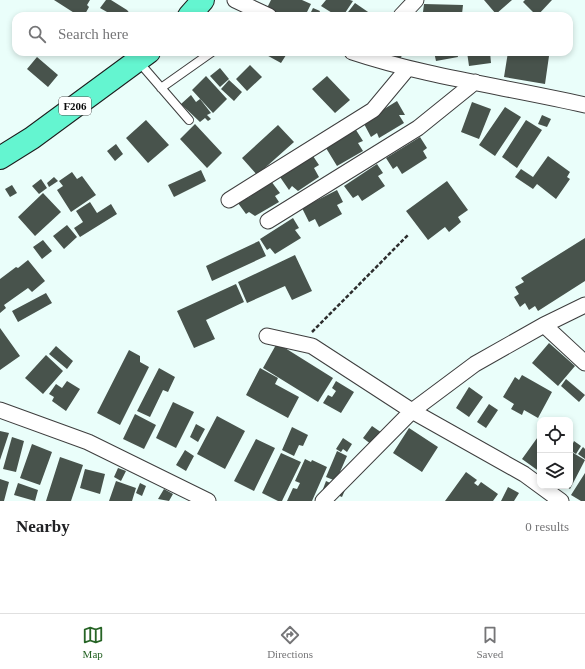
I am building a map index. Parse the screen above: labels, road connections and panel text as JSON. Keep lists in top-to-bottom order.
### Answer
{
  "streets": {
    "main road": ["F206"]
  },
  "page": {
    "search": "Search here",
    "heading": ["Nearby", "0 results"],
    "nav": ["Map", "Directions", "Saved"]
  }
}
